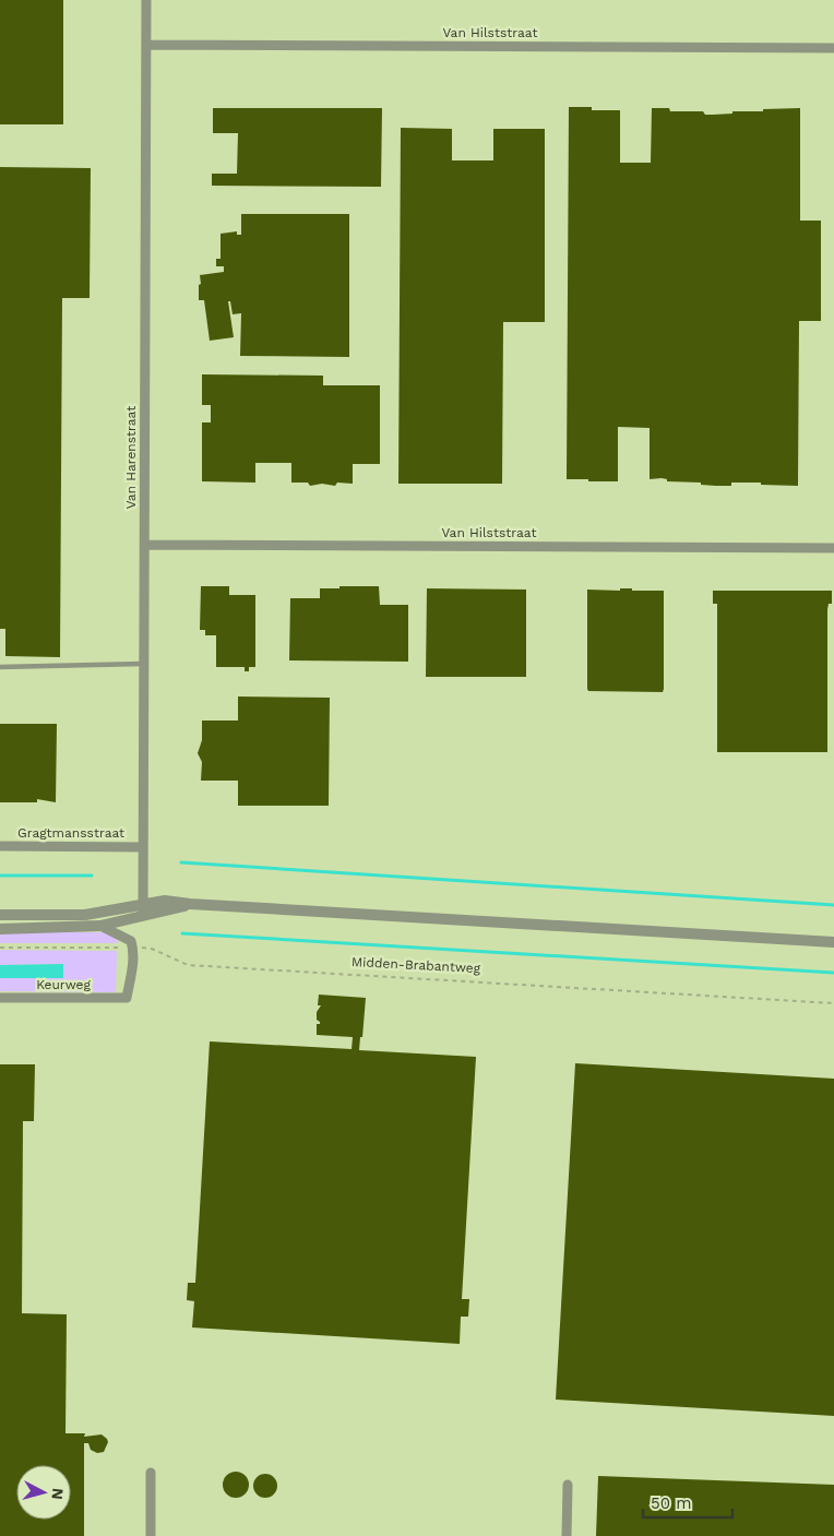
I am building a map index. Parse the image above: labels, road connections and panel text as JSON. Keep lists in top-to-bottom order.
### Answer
{
  "streets": {
    "street": [
      "Van Hilststraat",
      "Van Harenstraat",
      "Gragtmansstraat",
      "Keurweg"
    ],
    "path": ["Midden-Brabantweg"]
  },
  "crossings": [
    ["Van Hilststraat", "Van Harenstraat"],
    ["Van Harenstraat", "Gragtmansstraat"],
    ["Midden-Brabantweg", "Keurweg"]
  ],
  "scale_bar": "50 m",
  "north": "right"
}
